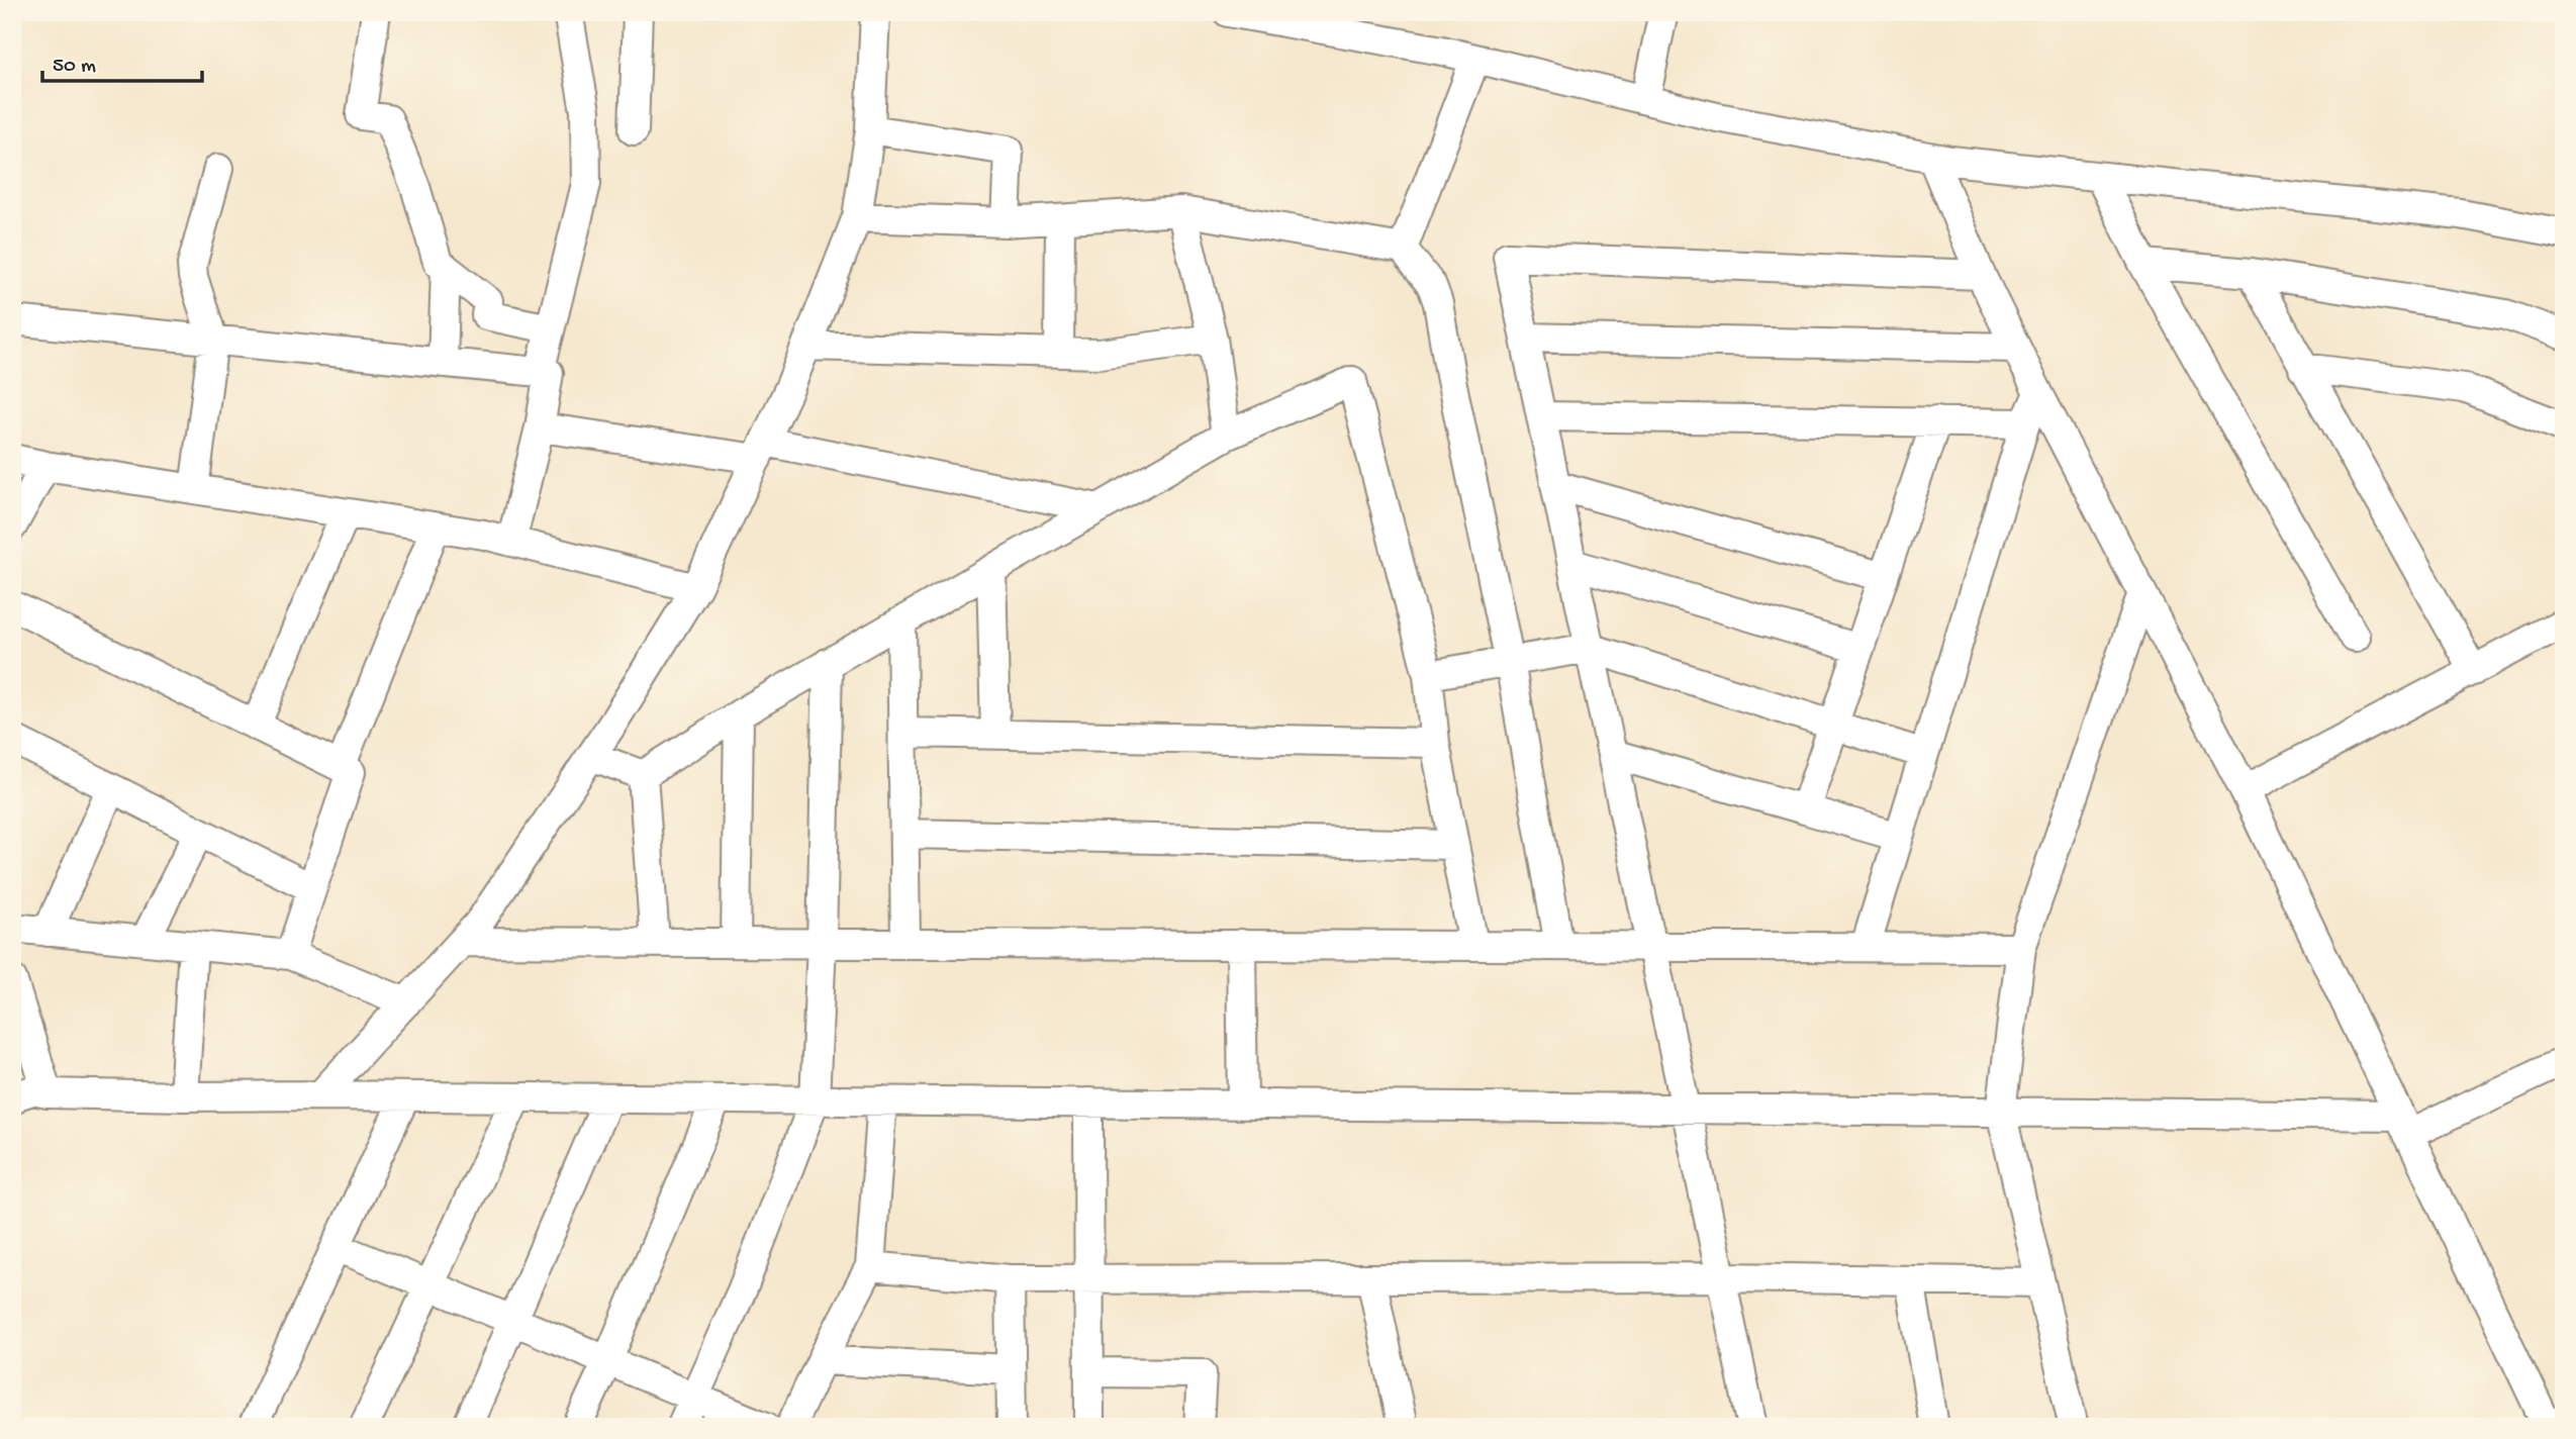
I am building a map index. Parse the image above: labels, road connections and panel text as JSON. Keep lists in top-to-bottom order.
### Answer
{
  "scale_bar": "50 m"
}
